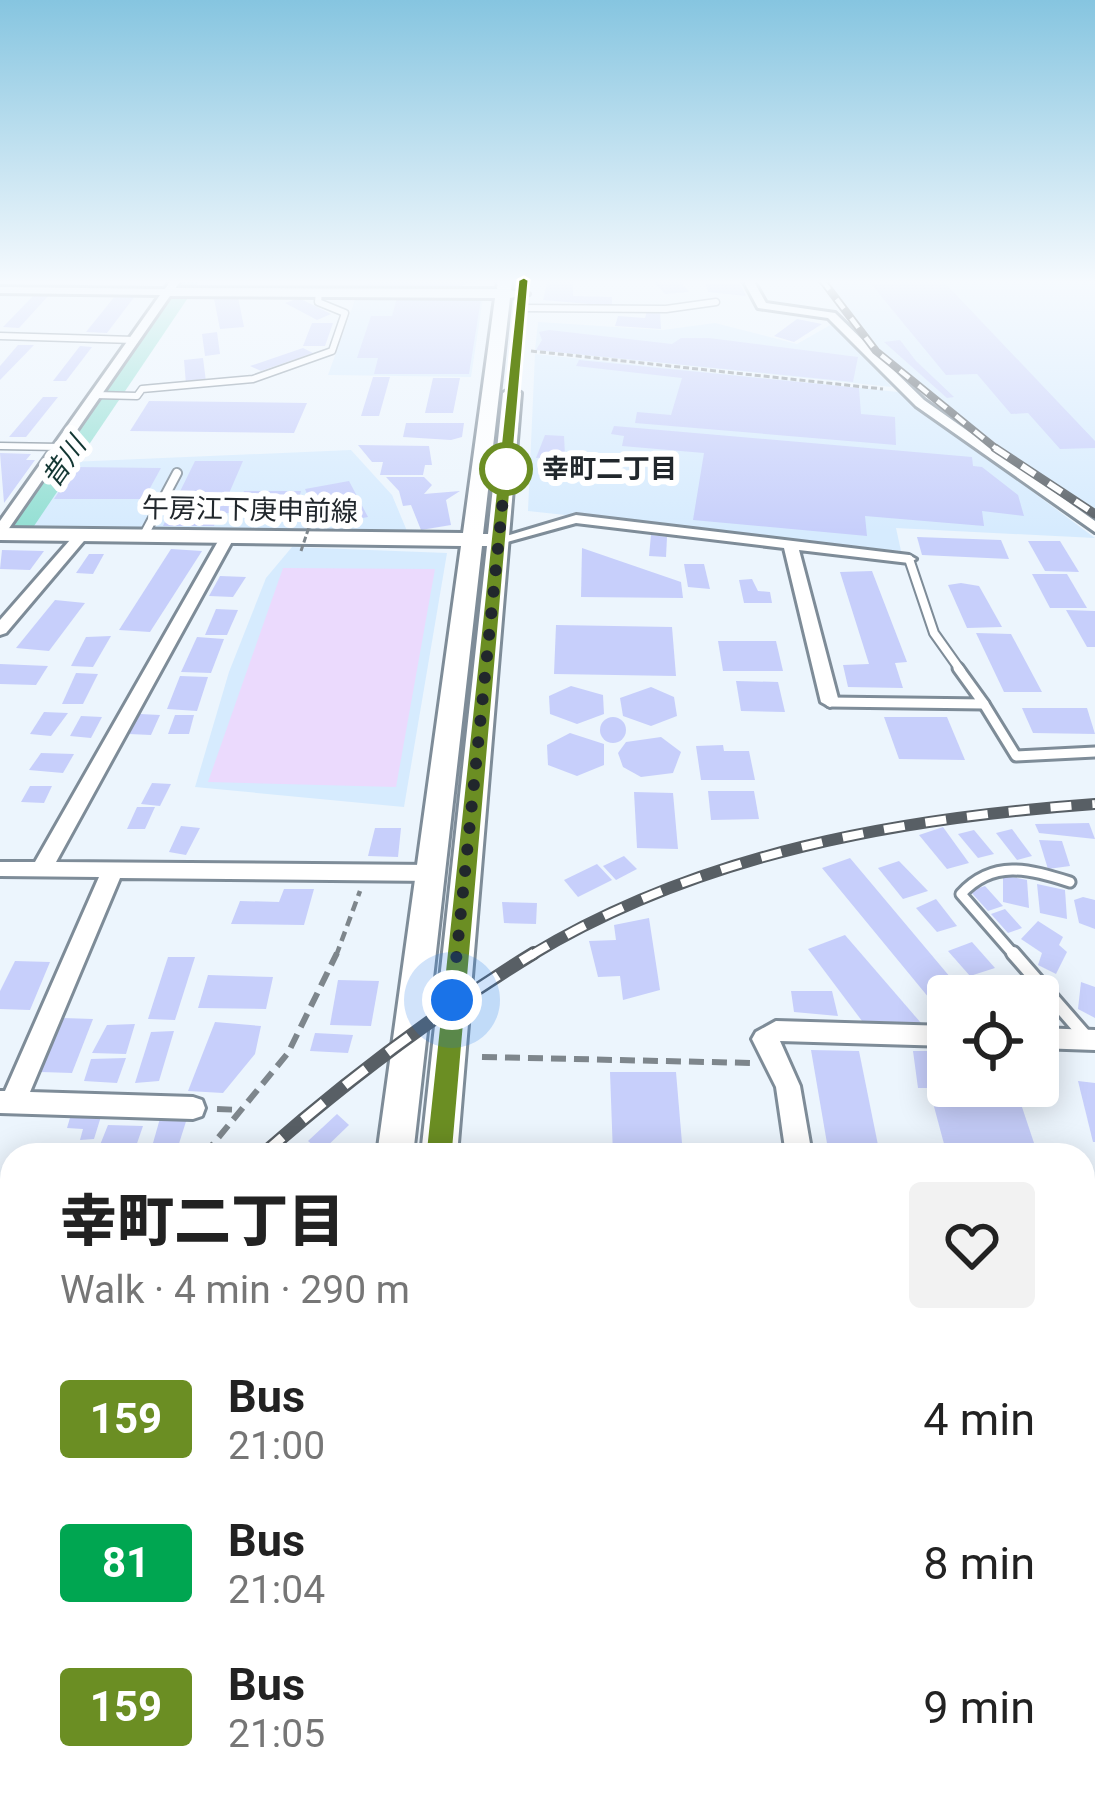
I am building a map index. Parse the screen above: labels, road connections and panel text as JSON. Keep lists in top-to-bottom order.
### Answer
{
  "streets": {
    "street": ["午房江下庚申前線"]
  },
  "water": ["昔川"],
  "places": ["幸町二丁目"],
  "lines": ["bus line 159"],
  "page": {
    "heading": ["幸町二丁目", "Walk · 4 min · 290 m"],
    "list": [
      {
        "mark": "159",
        "name": "Bus",
        "note": "21:00",
        "value": "4 min"
      },
      {
        "mark": "81",
        "name": "Bus",
        "note": "21:04",
        "value": "8 min"
      },
      {
        "mark": "159",
        "name": "Bus",
        "note": "21:05",
        "value": "9 min"
      }
    ]
  }
}
